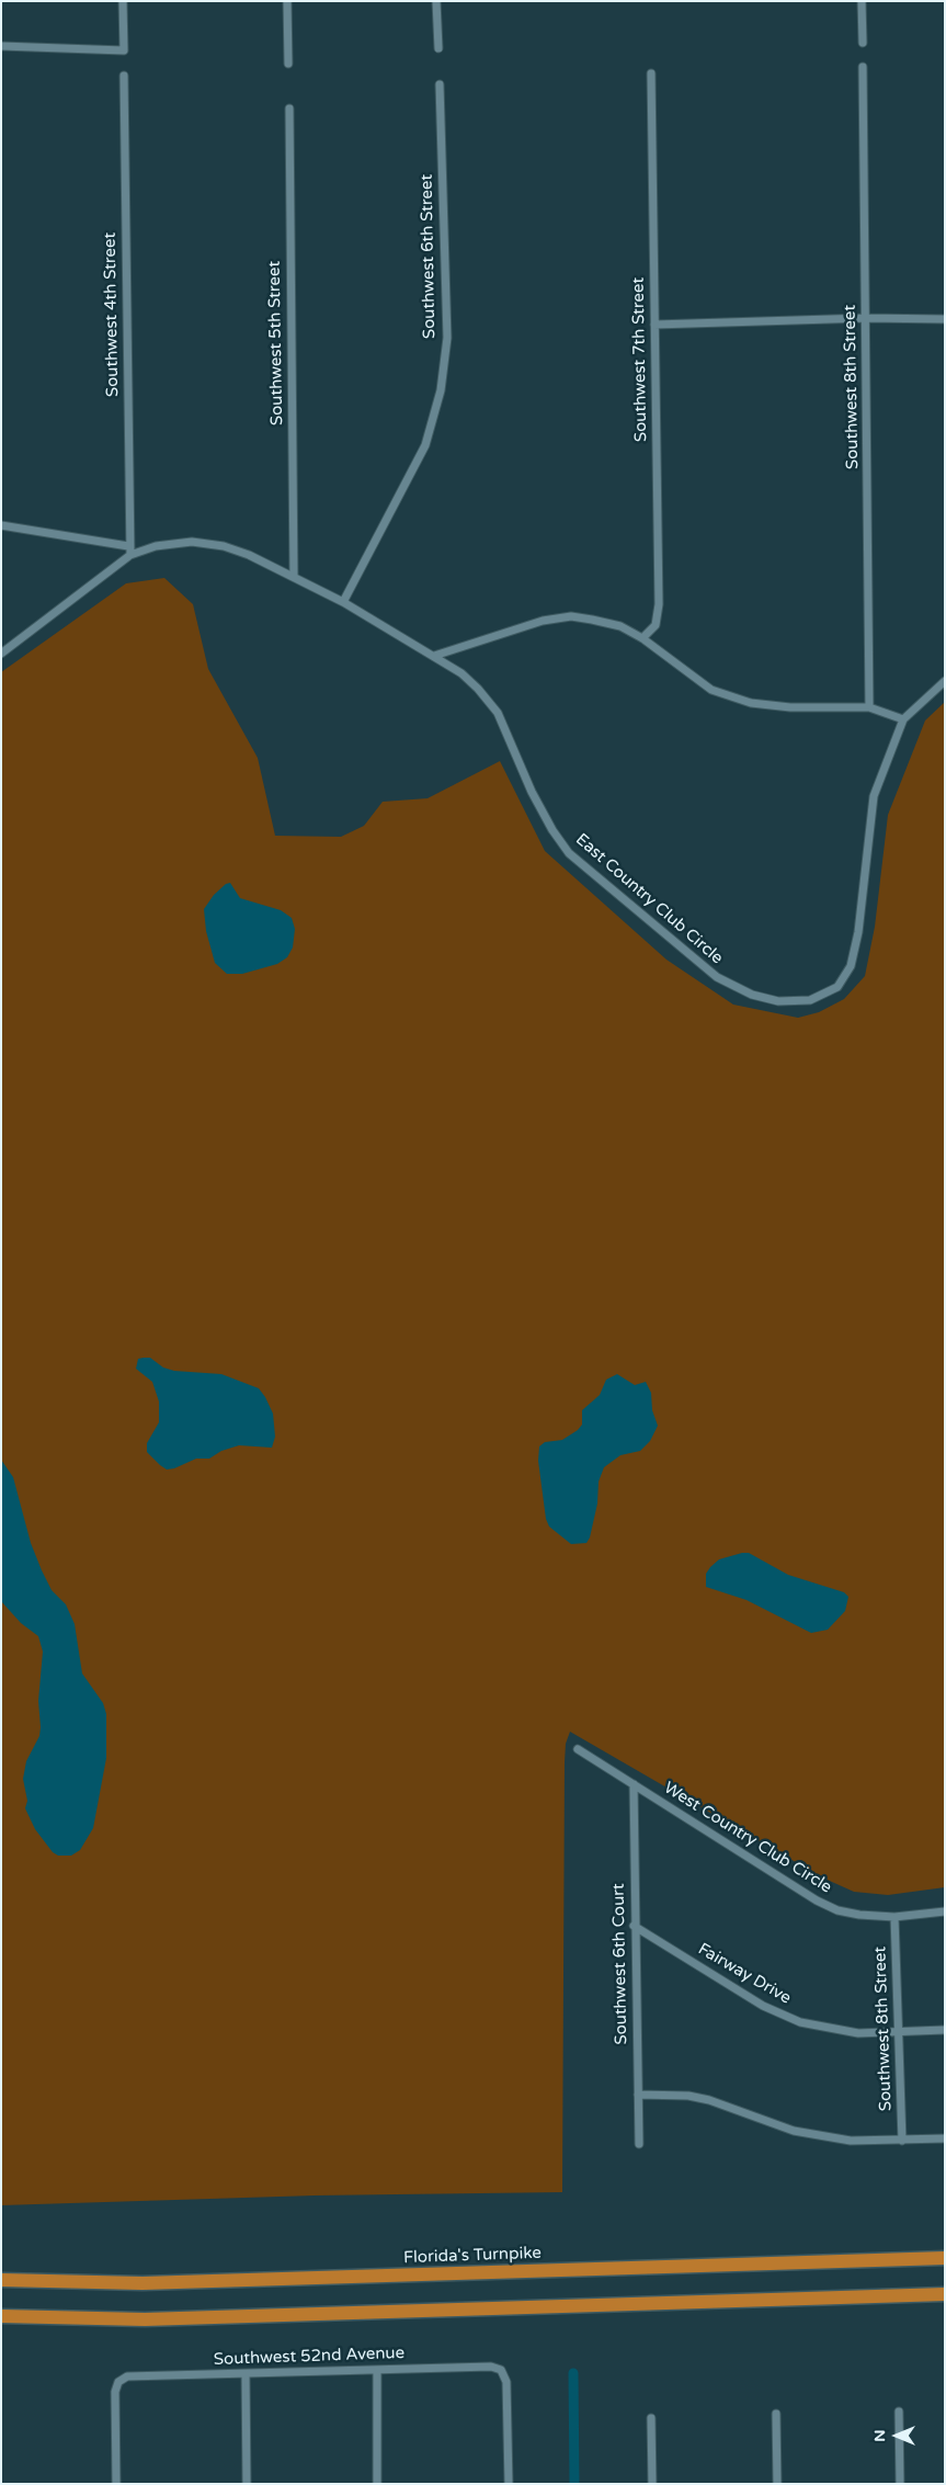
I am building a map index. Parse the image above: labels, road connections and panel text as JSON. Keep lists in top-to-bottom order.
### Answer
{
  "streets": {
    "highway": ["Florida's Turnpike"],
    "street": [
      "Southwest 6th Street",
      "Southwest 4th Street",
      "Southwest 5th Street",
      "Southwest 7th Street",
      "Southwest 8th Street",
      "East Country Club Circle",
      "West Country Club Circle",
      "Southwest 6th Court",
      "Fairway Drive",
      "Southwest 52nd Avenue"
    ]
  },
  "crossings": [
    ["Southwest 6th Street", "East Country Club Circle"],
    ["Southwest 4th Street", "East Country Club Circle"],
    ["Southwest 5th Street", "East Country Club Circle"],
    ["Southwest 8th Street", "West Country Club Circle"],
    ["Southwest 8th Street", "Fairway Drive"],
    ["West Country Club Circle", "Southwest 6th Court"],
    ["Southwest 6th Court", "Fairway Drive"]
  ],
  "north": "left"
}
